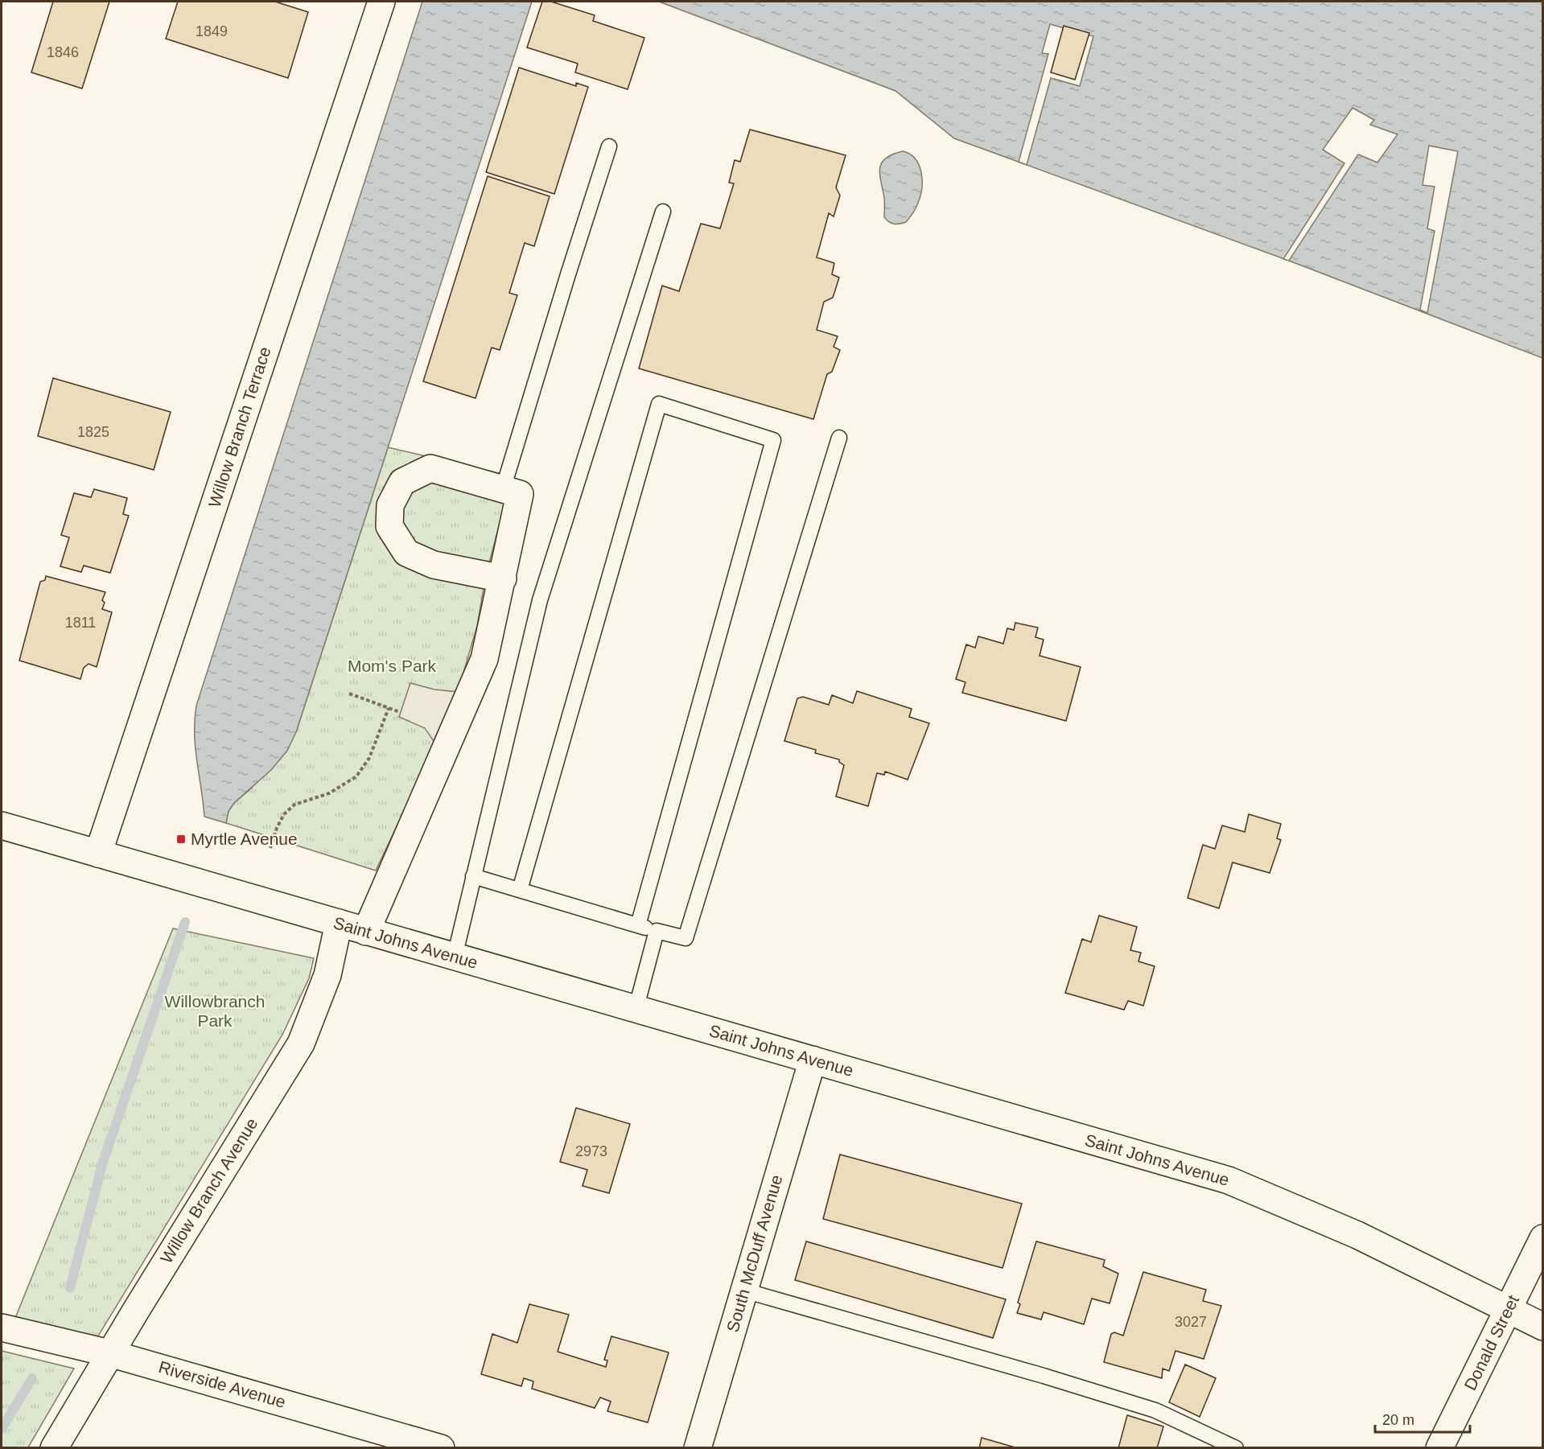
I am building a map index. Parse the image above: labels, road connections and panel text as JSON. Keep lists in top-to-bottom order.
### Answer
{
  "streets": {
    "street": [
      "Willow Branch Terrace",
      "Saint Johns Avenue",
      "Willow Branch Avenue",
      "South McDuff Avenue",
      "Donald Street",
      "Riverside Avenue"
    ]
  },
  "crossings": [
    ["Willow Branch Terrace", "Saint Johns Avenue"],
    ["Saint Johns Avenue", "Willow Branch Avenue"],
    ["Saint Johns Avenue", "South McDuff Avenue"],
    ["Saint Johns Avenue", "Donald Street"],
    ["Willow Branch Avenue", "Riverside Avenue"]
  ],
  "parks": ["Mom's Park", "Willowbranch Park"],
  "places": {
    "transit": ["Myrtle Avenue"]
  },
  "house_numbers": [
    "1849",
    "1846",
    "1825",
    "1811",
    "2973",
    "3027"
  ],
  "scale_bar": "20 m"
}
